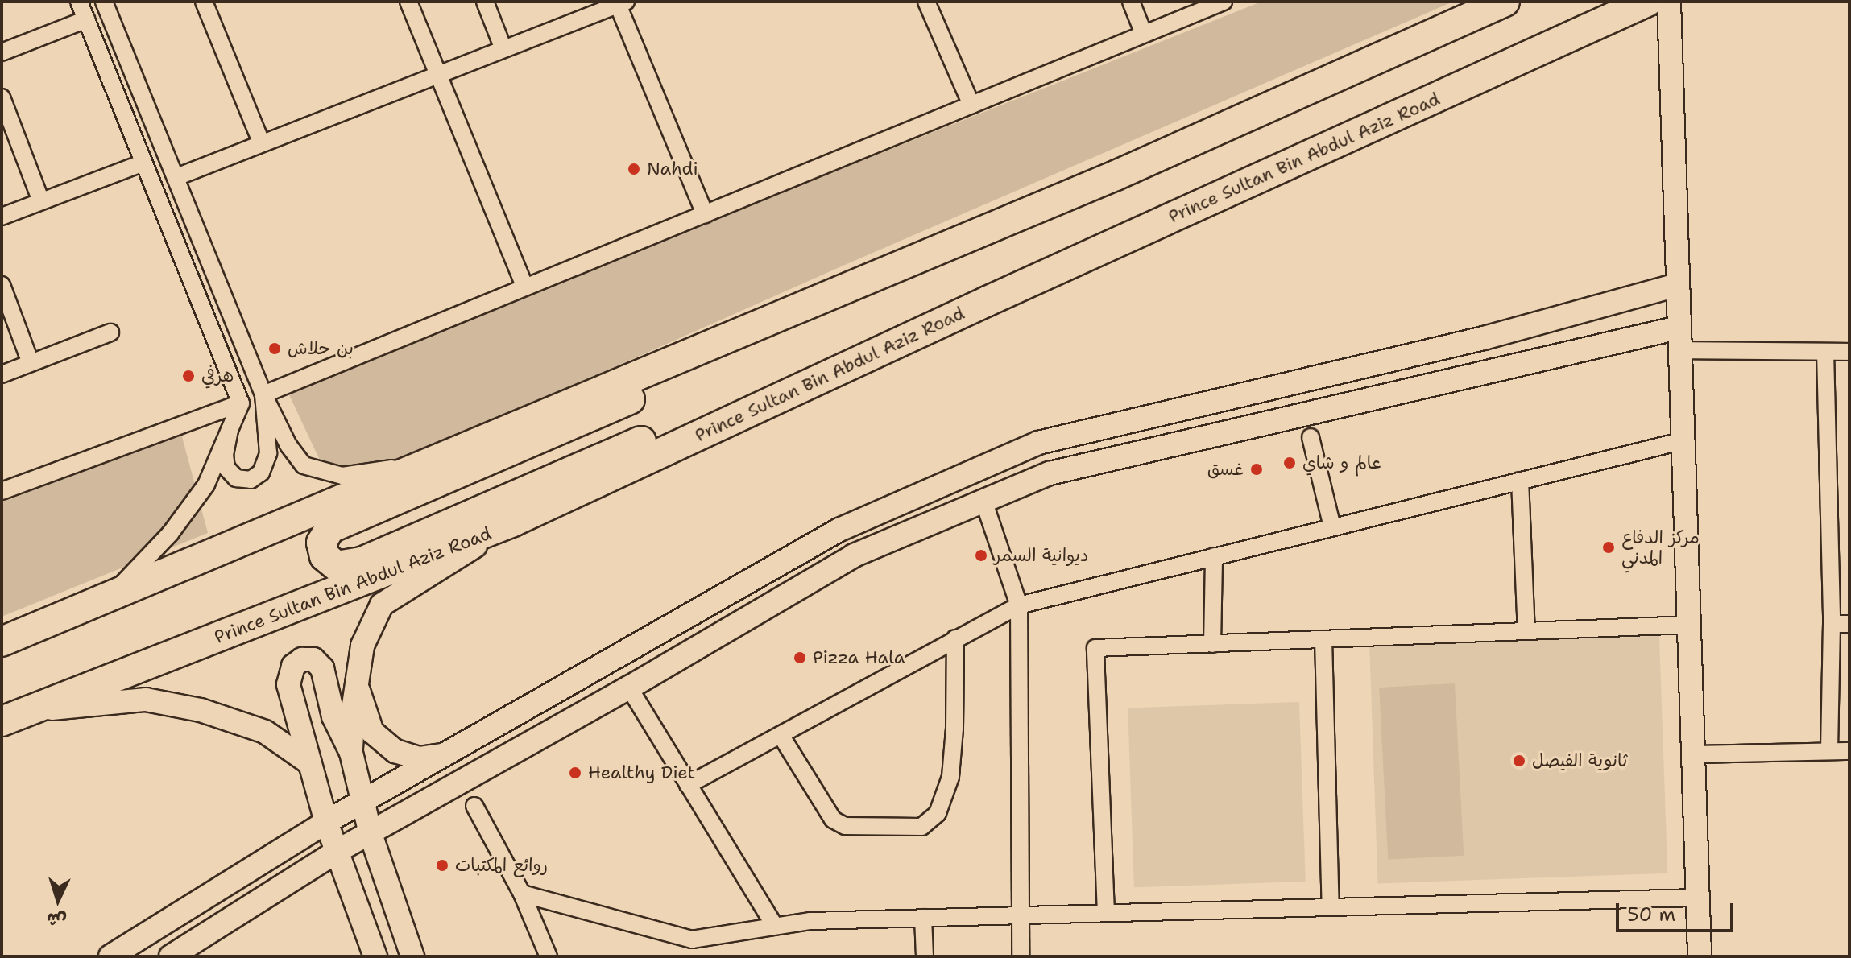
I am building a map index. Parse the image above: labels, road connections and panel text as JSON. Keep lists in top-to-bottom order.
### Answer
{
  "streets": {
    "highway": ["Prince Sultan Bin Abdul Aziz Road"]
  },
  "places": [
    "Nahdi",
    "بن حلاش",
    "هرفي",
    "عالم و شاي",
    "غسق",
    "مركز الدفاع المدني",
    "ديوانية السمر",
    "Pizza Hala",
    "ثانوية الفيصل",
    "Healthy Diet",
    "روائع المكتبات"
  ],
  "scale_bar": "50 m",
  "north": "bottom"
}
